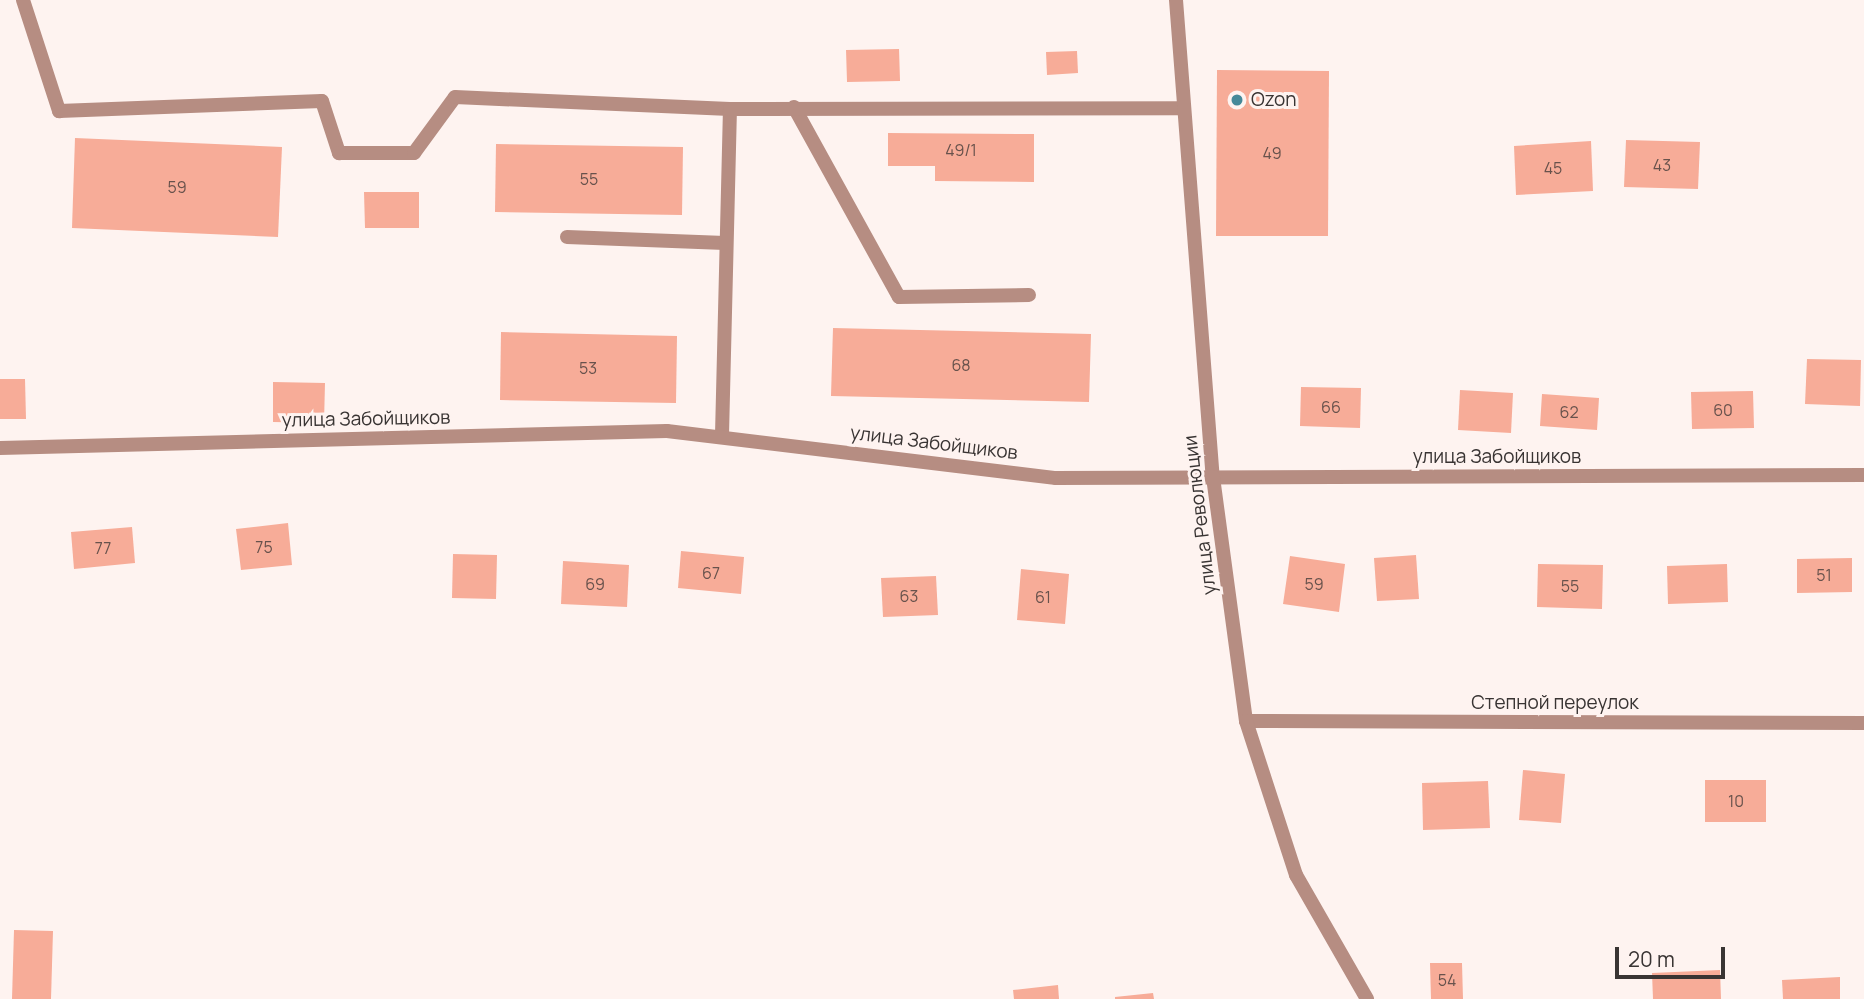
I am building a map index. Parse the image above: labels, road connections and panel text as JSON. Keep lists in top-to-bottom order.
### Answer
{
  "streets": {
    "street": ["улица Забойщиков", "улица Революции", "Степной переулок"]
  },
  "crossings": [
    ["улица Забойщиков", "улица Революции"],
    ["улица Революции", "Степной переулок"]
  ],
  "places": ["Ozon"],
  "house_numbers": [
    "49/1",
    "49",
    "43",
    "45",
    "55",
    "59",
    "68",
    "53",
    "66",
    "60",
    "62",
    "75",
    "77",
    "67",
    "51",
    "69",
    "59",
    "55",
    "63",
    "61",
    "10",
    "54"
  ],
  "scale_bar": "20 m"
}
